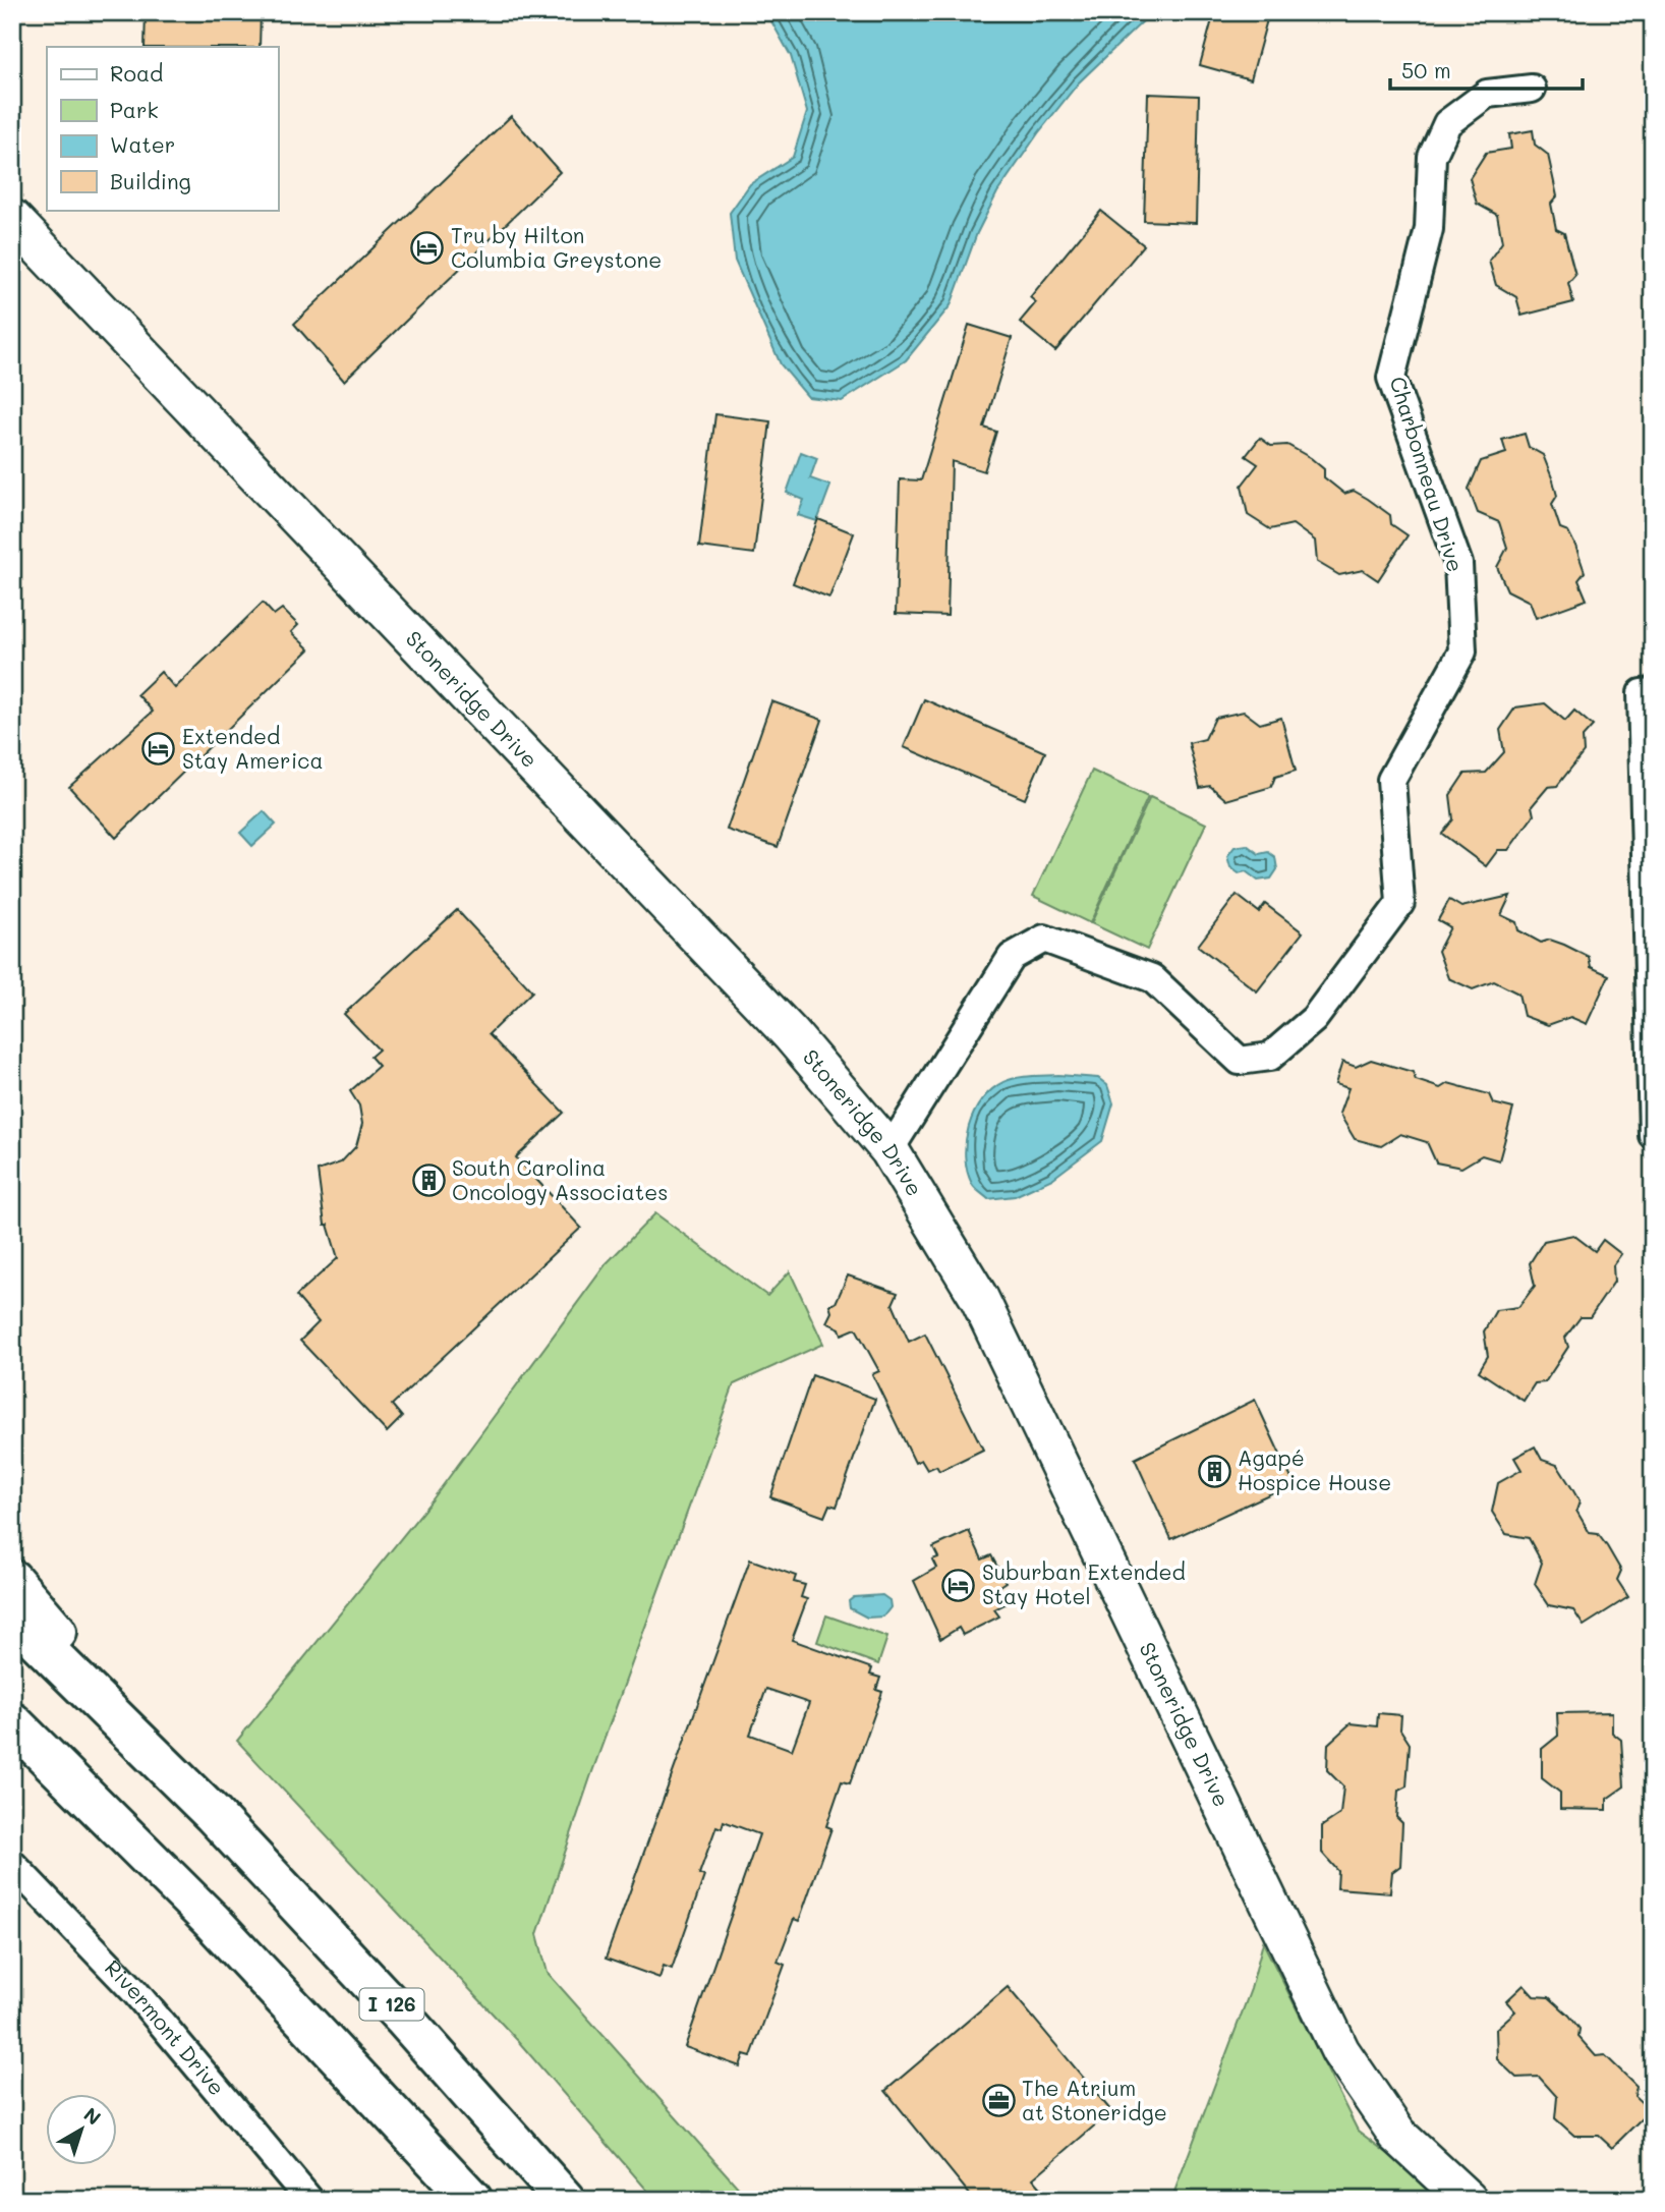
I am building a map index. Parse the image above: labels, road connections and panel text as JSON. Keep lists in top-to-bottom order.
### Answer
{
  "streets": {
    "highway": ["I 126"],
    "street": ["Charbonneau Drive", "Stoneridge Drive", "Rivermont Drive"]
  },
  "crossings": [
    ["Charbonneau Drive", "Stoneridge Drive"]
  ],
  "places": {
    "hotel": ["Tru by Hilton Columbia Greystone", "Extended Stay America", "Suburban Extended Stay Hotel"],
    "building": ["South Carolina Oncology Associates", "Agapé Hospice House"],
    "office": ["The Atrium at Stoneridge"]
  },
  "legend": [
    "Road",
    "Park",
    "Water",
    "Building"
  ],
  "scale_bar": "50 m",
  "north": "top right"
}
